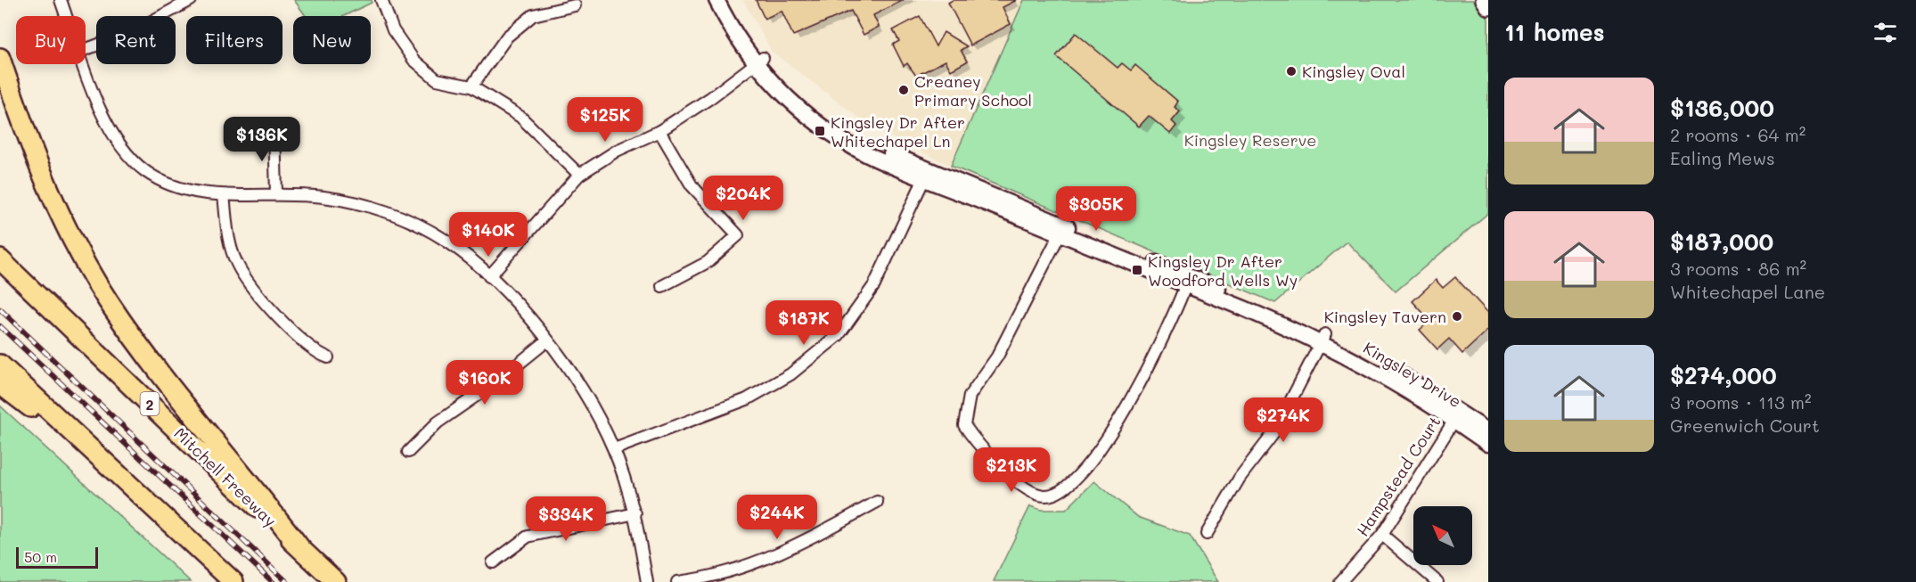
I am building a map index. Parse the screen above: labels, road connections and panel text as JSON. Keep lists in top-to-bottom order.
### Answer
{
  "streets": {
    "highway": ["2", "Mitchell Freeway"],
    "main road": ["Kingsley Drive"],
    "street": ["Hampstead Court"]
  },
  "crossings": [
    ["Kingsley Drive", "Hampstead Court"]
  ],
  "parks": ["Kingsley Reserve"],
  "places": {
    "other": ["Kingsley Oval", "Creaney Primary School", "Kingsley Tavern"],
    "transit": ["Kingsley Dr After Whitechapel Ln", "Kingsley Dr After Woodford Wells Wy"]
  },
  "scale_bar": "50 m",
  "north": "top left",
  "page": {
    "heading": "11 homes",
    "chip": [
      "Buy",
      "Rent",
      "Filters",
      "New"
    ],
    "list": [
      {
        "name": "$136,000",
        "note": "2 rooms · 64 m² · Ealing Mews"
      },
      {
        "name": "$187,000",
        "note": "3 rooms · 86 m² · Whitechapel Lane"
      },
      {
        "name": "$274,000",
        "note": "3 rooms · 113 m² · Greenwich Court"
      }
    ],
    "price": [
      "$125K",
      "$136K",
      "$204K",
      "$305K",
      "$140K",
      "$187K",
      "$160K",
      "$274K",
      "$213K",
      "$244K",
      "$334K"
    ],
    "scale": "50 m"
  }
}
